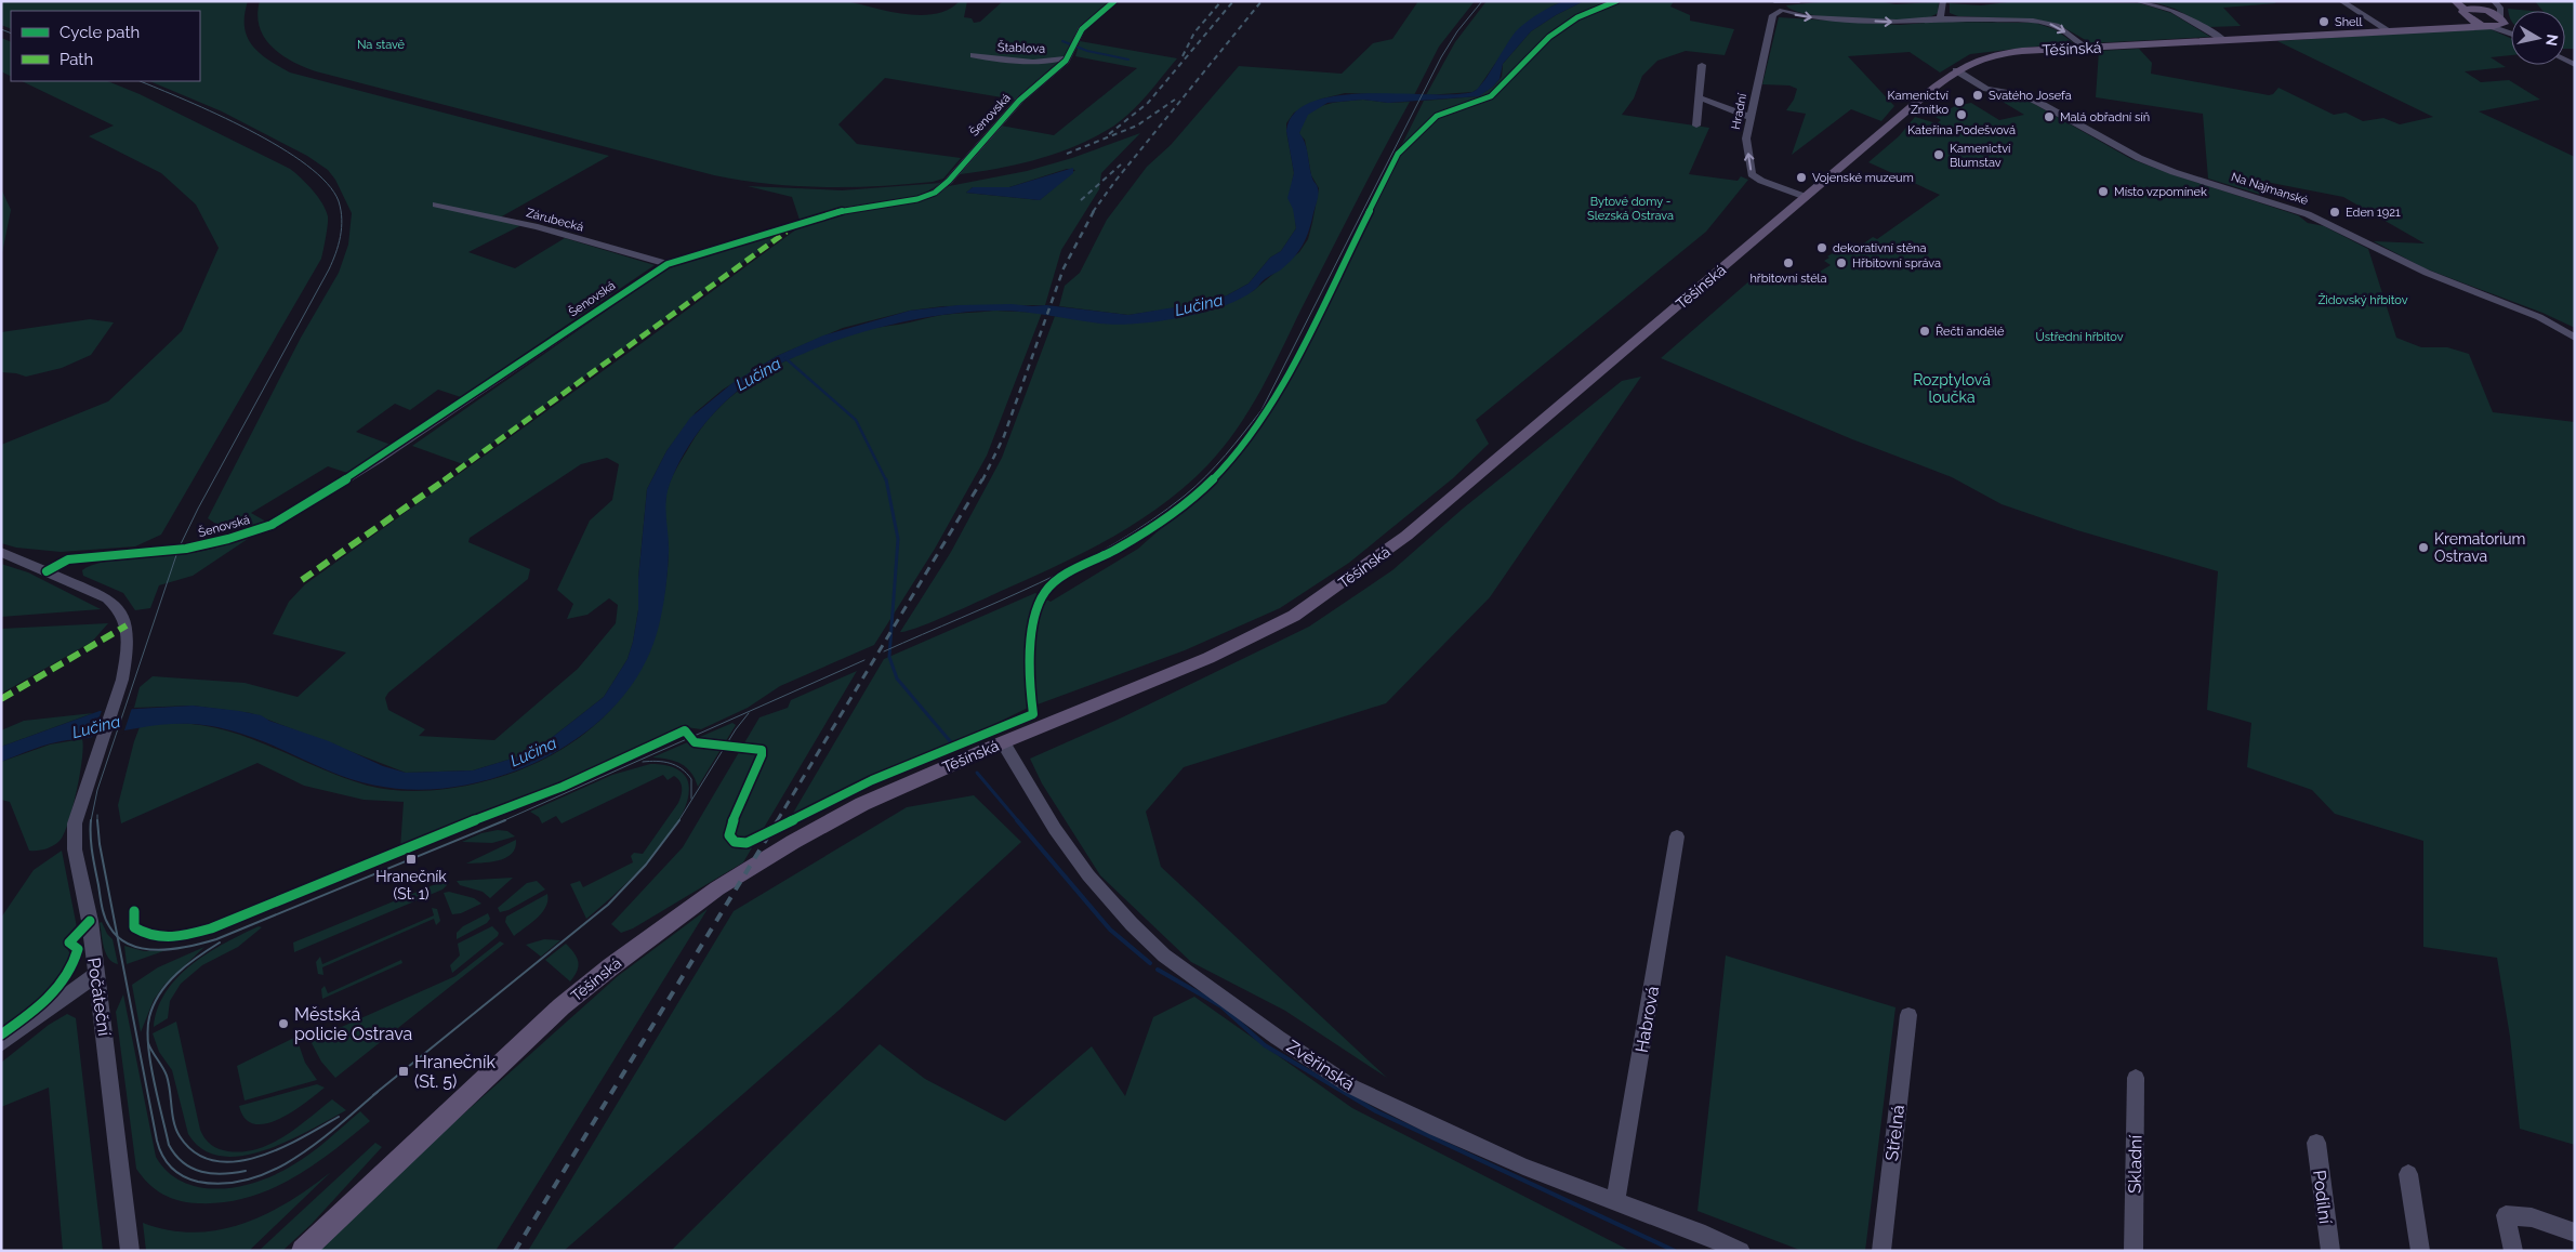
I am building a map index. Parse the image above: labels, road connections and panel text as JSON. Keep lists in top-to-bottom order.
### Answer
{
  "streets": {
    "main road": ["Těšínská"],
    "street": [
      "Štablova",
      "Hradní",
      "Šenovská",
      "Na Najmanské",
      "Zárubecká",
      "Počáteční",
      "Habrová",
      "Zvěřinská",
      "Střelná",
      "Skladní",
      "Podílní"
    ]
  },
  "crossings": [
    ["Štablova", "Šenovská"],
    ["Těšínská", "Hradní"],
    ["Těšínská", "Na Najmanské"],
    ["Těšínská", "Zvěřinská"],
    ["Šenovská", "Zárubecká"],
    ["Šenovská", "Počáteční"],
    ["Habrová", "Zvěřinská"]
  ],
  "one_way": ["Hradní"],
  "water": ["Lučina"],
  "parks": [
    "Na stavě",
    "Bytové domy - Slezská Ostrava",
    "Židovský hřbitov",
    "Ústřední hřbitov",
    "Rozptylová loučka"
  ],
  "places": {
    "other": [
      "Shell",
      "Svatého Josefa",
      "Kamenictví Zmítko",
      "Kateřina Podešvová",
      "Malá obřadní síň",
      "Kamenictví Blumstav",
      "Vojenské muzeum",
      "Místo vzpomínek",
      "Eden 1921",
      "dekorativní stěna",
      "hřbitovní stéla",
      "Hřbitovní správa",
      "Řečtí andělé",
      "Krematorium Ostrava",
      "Městská policie Ostrava"
    ],
    "transit": ["Hranečník (St. 1)", "Hranečník (St. 5)"]
  },
  "legend": ["Cycle path", "Path"],
  "north": "right"
}
